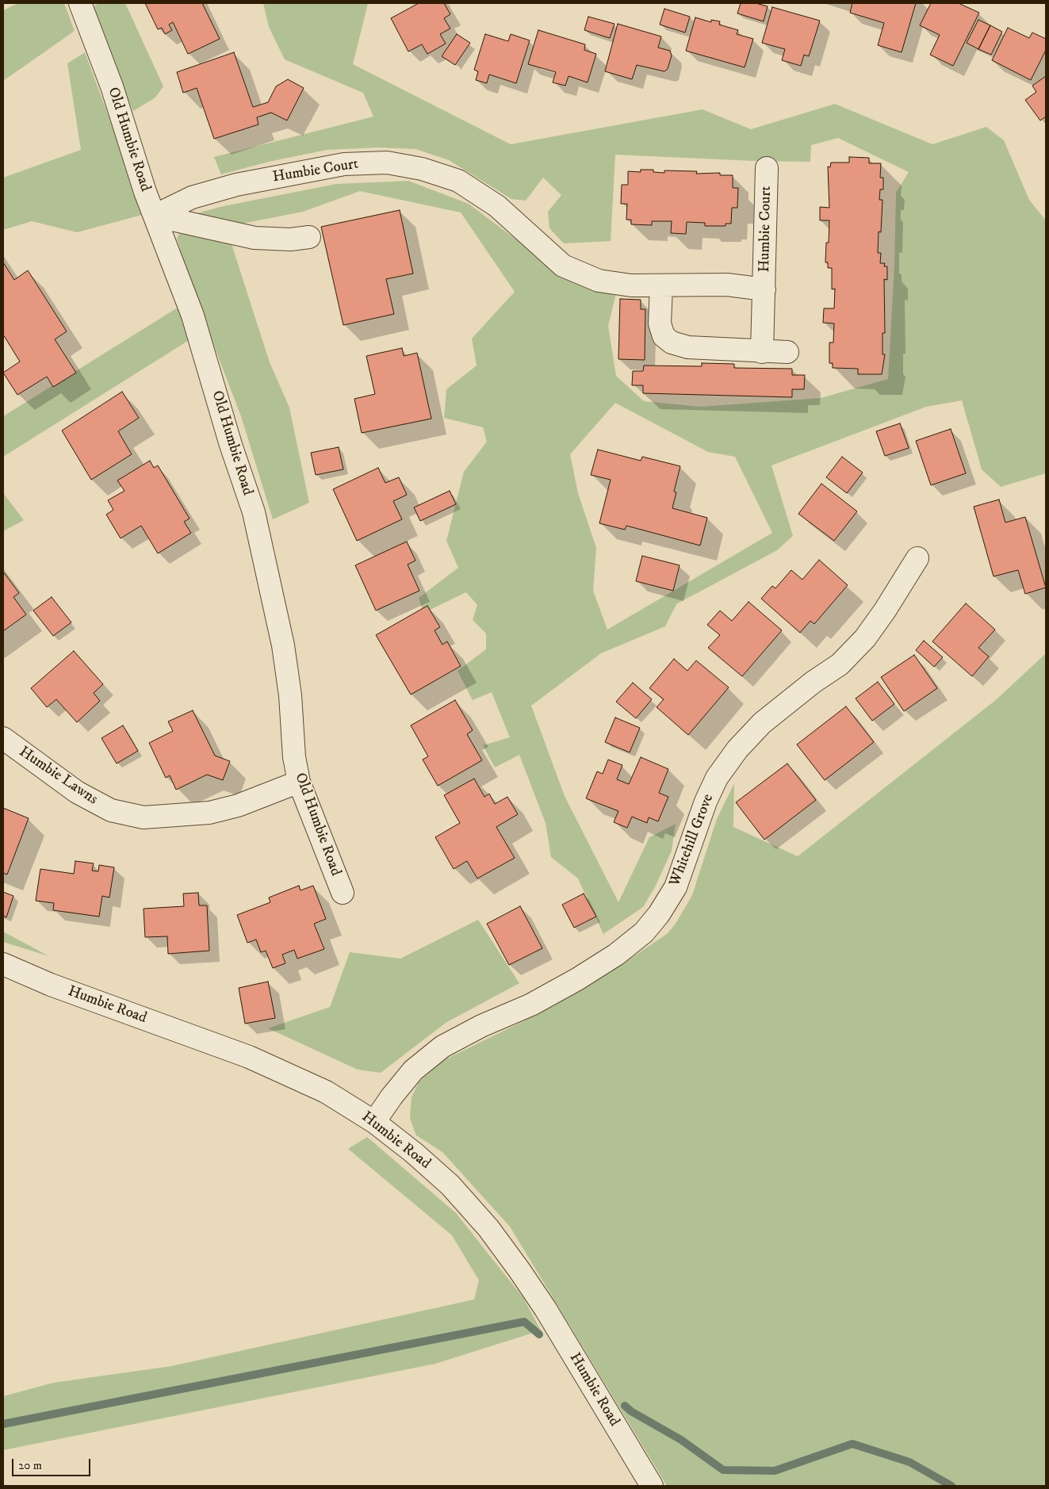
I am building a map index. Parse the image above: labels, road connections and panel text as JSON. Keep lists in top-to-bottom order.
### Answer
{
  "streets": {
    "street": [
      "Old Humbie Road",
      "Humbie Court",
      "Humbie Lawns",
      "Whitehill Grove",
      "Humbie Road"
    ]
  },
  "crossings": [
    ["Old Humbie Road", "Humbie Court"],
    ["Old Humbie Road", "Humbie Lawns"],
    ["Whitehill Grove", "Humbie Road"]
  ],
  "scale_bar": "20 m"
}
